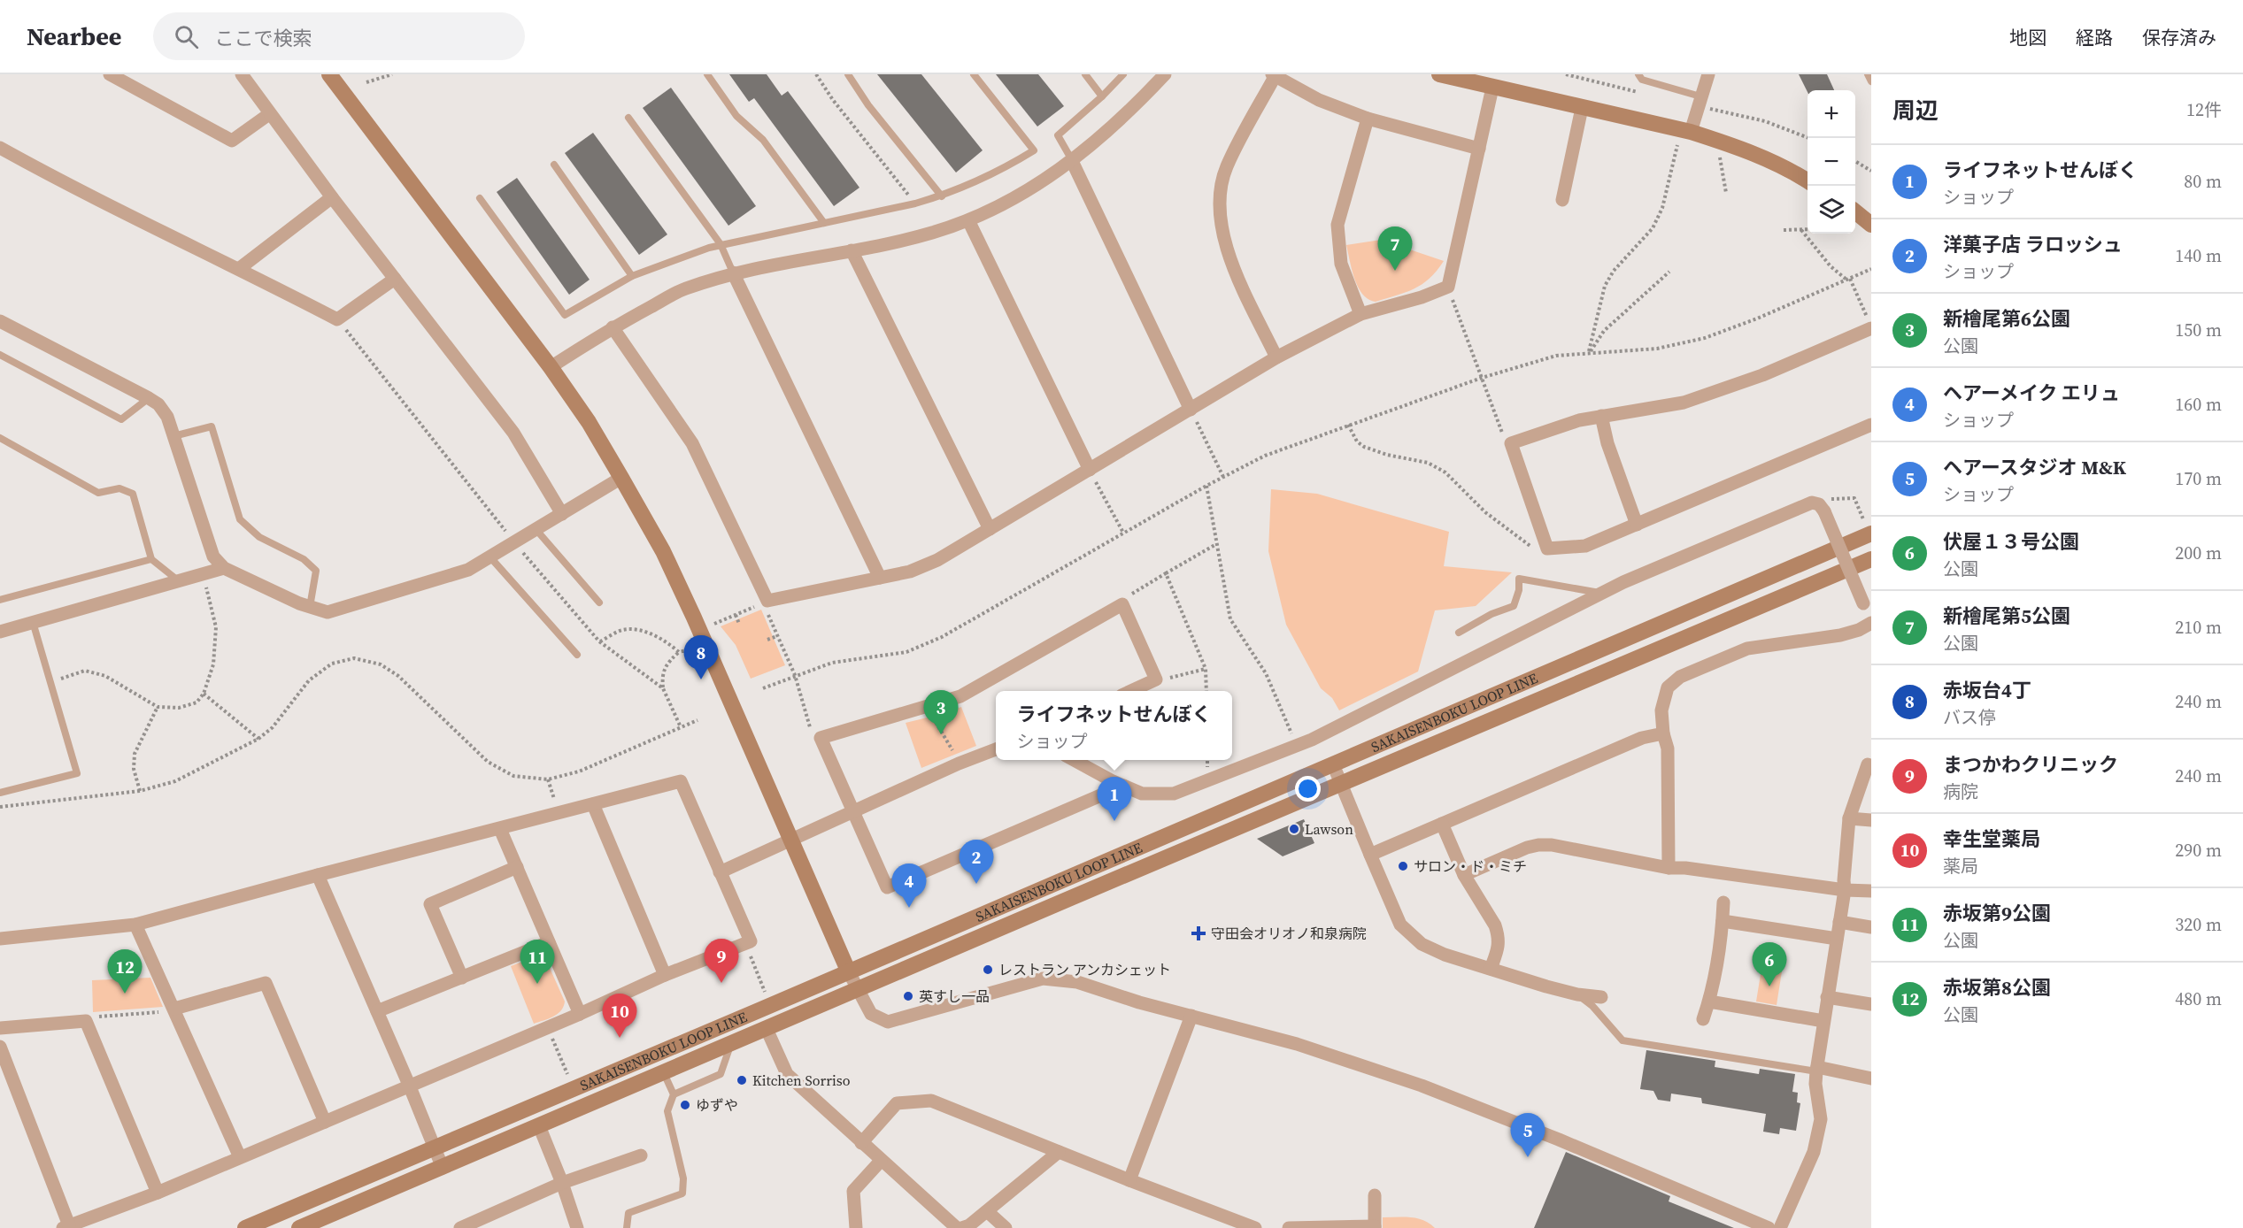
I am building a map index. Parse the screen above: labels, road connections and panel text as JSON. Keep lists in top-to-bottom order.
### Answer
{
  "streets": {
    "main road": ["SAKAISENBOKU LOOP LINE"]
  },
  "places": {
    "other": [
      "Lawson",
      "サロン・ド・ミチ",
      "レストラン アンカシェット",
      "英すし一品",
      "Kitchen Sorriso",
      "ゆずや"
    ],
    "health": ["守田会オリオノ和泉病院"]
  },
  "page": {
    "header": "Nearbee",
    "search": "ここで検索",
    "nav": ["地図", "経路", "保存済み"],
    "heading": ["周辺", "12件"],
    "map_buttons": ["+", "−"],
    "list": [
      {
        "mark": "1",
        "name": "ライフネットせんぼく",
        "note": "ショップ",
        "value": "80 m"
      },
      {
        "mark": "2",
        "name": "洋菓子店 ラロッシュ",
        "note": "ショップ",
        "value": "140 m"
      },
      {
        "mark": "3",
        "name": "新檜尾第6公園",
        "note": "公園",
        "value": "150 m"
      },
      {
        "mark": "4",
        "name": "ヘアーメイク エリュ",
        "note": "ショップ",
        "value": "160 m"
      },
      {
        "mark": "5",
        "name": "ヘアースタジオ M&K",
        "note": "ショップ",
        "value": "170 m"
      },
      {
        "mark": "6",
        "name": "伏屋１３号公園",
        "note": "公園",
        "value": "200 m"
      },
      {
        "mark": "7",
        "name": "新檜尾第5公園",
        "note": "公園",
        "value": "210 m"
      },
      {
        "mark": "8",
        "name": "赤坂台4丁",
        "note": "バス停",
        "value": "240 m"
      },
      {
        "mark": "9",
        "name": "まつかわクリニック",
        "note": "病院",
        "value": "240 m"
      },
      {
        "mark": "10",
        "name": "幸生堂薬局",
        "note": "薬局",
        "value": "290 m"
      },
      {
        "mark": "11",
        "name": "赤坂第9公園",
        "note": "公園",
        "value": "320 m"
      },
      {
        "mark": "12",
        "name": "赤坂第8公園",
        "note": "公園",
        "value": "480 m"
      }
    ],
    "pins": [
      "7",
      "8",
      "3",
      "1",
      "2",
      "4",
      "9",
      "11",
      "6",
      "12",
      "10",
      "5"
    ],
    "popup": ["ライフネットせんぼく", "ショップ"]
  }
}
